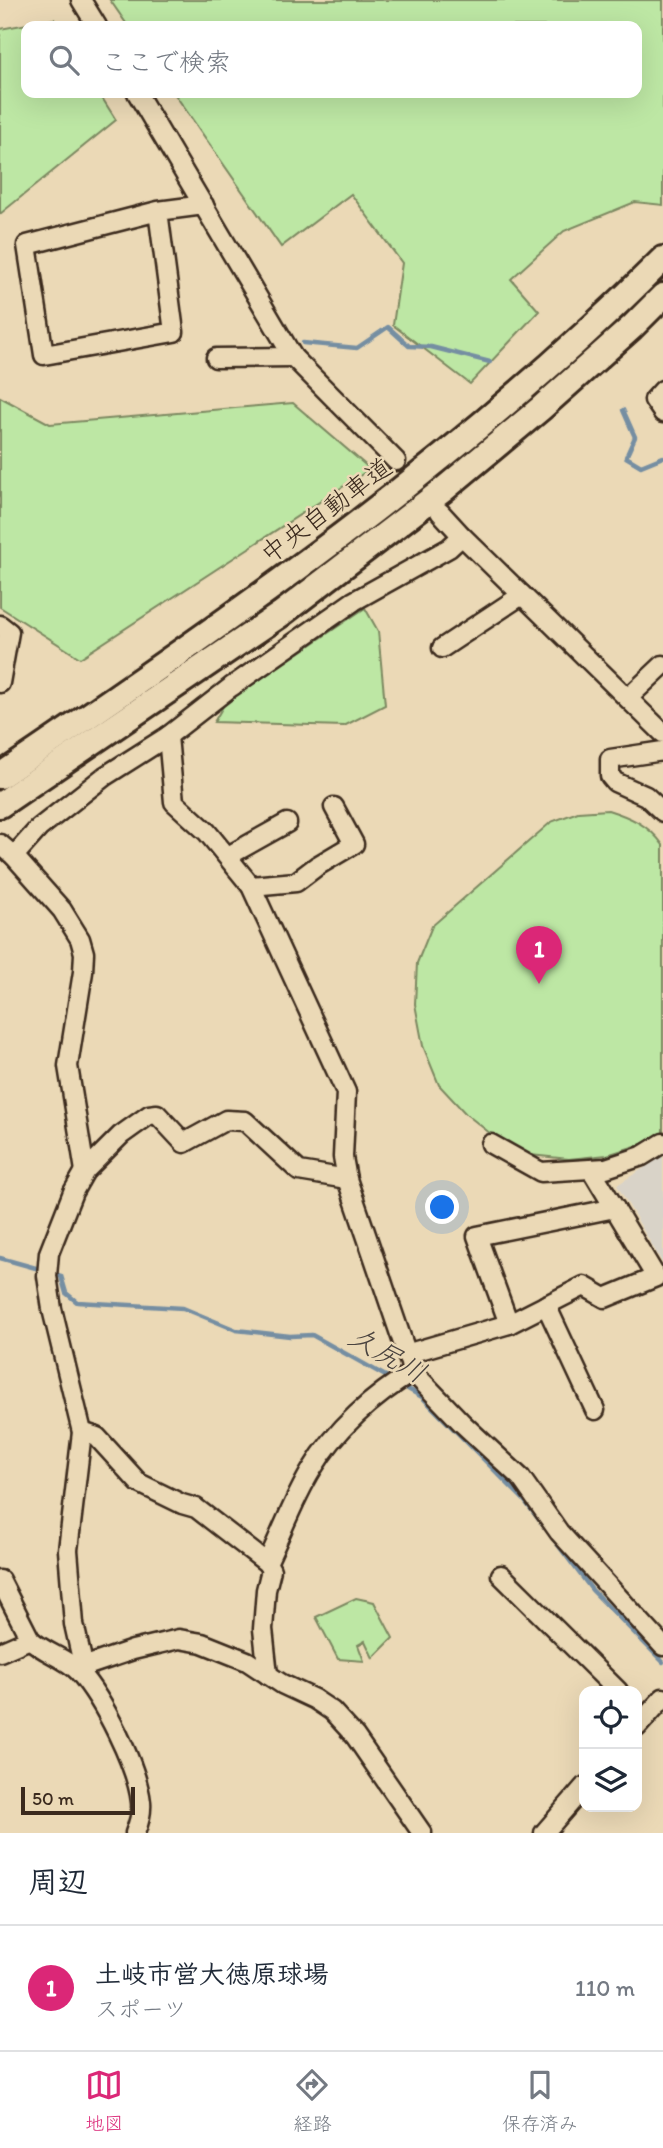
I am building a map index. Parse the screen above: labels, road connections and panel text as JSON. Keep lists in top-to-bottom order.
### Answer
{
  "streets": {
    "highway": ["中央自動車道"]
  },
  "water": ["久尻川"],
  "scale_bar": "50 m",
  "page": {
    "search": "ここで検索",
    "pins": "1",
    "scale": "50 m",
    "heading": "周辺",
    "list": [
      {
        "mark": "1",
        "name": "土岐市営大徳原球場",
        "note": "スポーツ",
        "value": "110 m"
      }
    ],
    "nav": ["地図", "経路", "保存済み"]
  }
}
